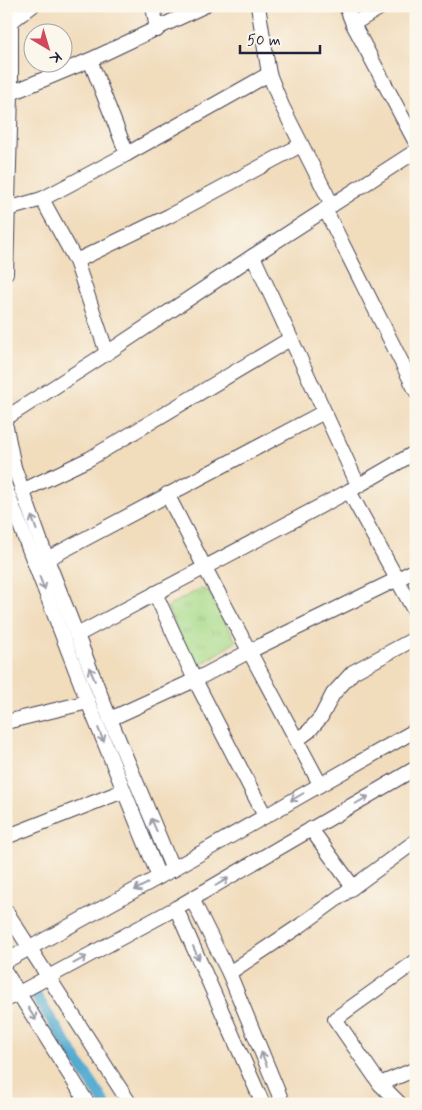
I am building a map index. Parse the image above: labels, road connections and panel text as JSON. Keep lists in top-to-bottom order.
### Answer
{
  "scale_bar": "50 m",
  "north": "bottom right"
}
